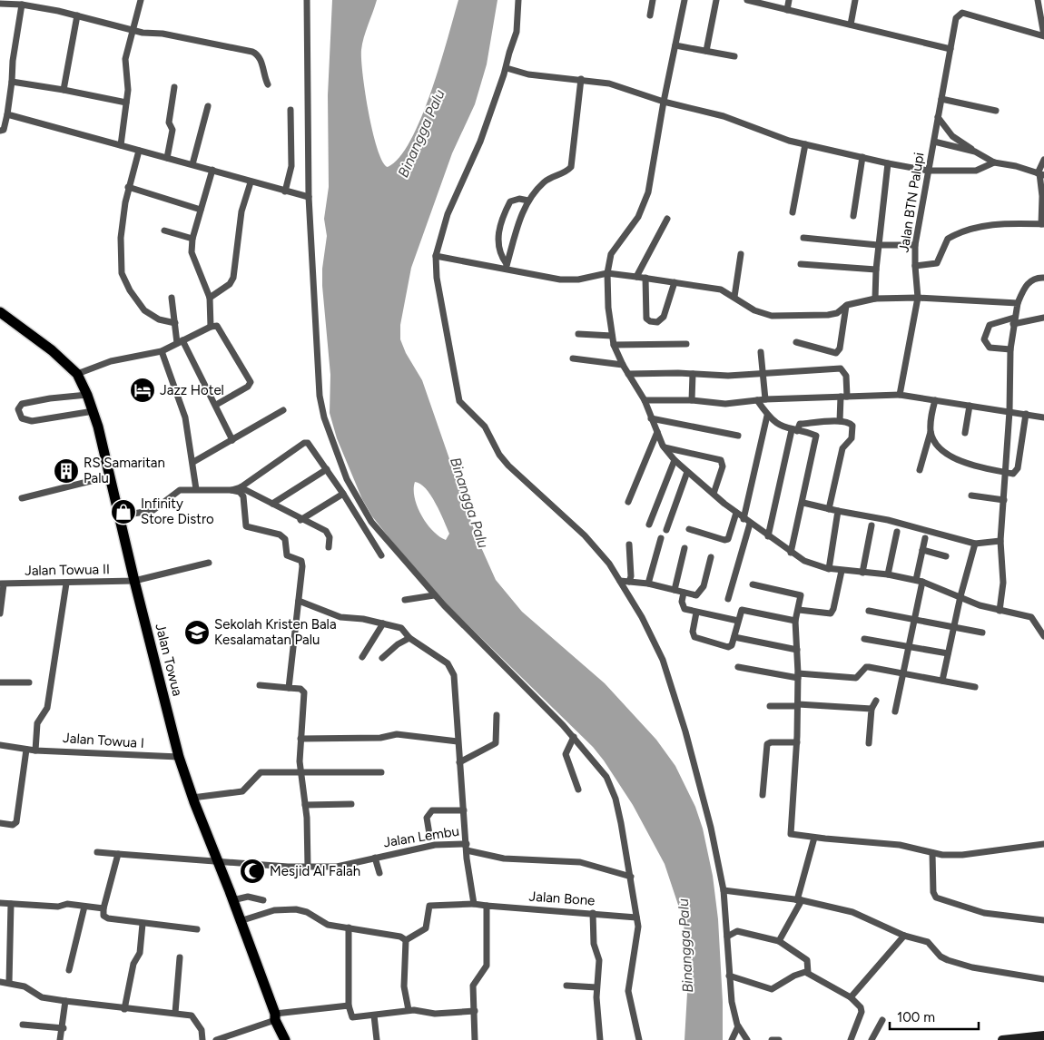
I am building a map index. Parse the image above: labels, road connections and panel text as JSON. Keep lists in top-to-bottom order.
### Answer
{
  "streets": {
    "main road": ["Jalan Towua"],
    "street": [
      "Jalan BTN Palupi",
      "Jalan Towua II",
      "Jalan Towua I",
      "Jalan Lembu",
      "Jalan Bone"
    ]
  },
  "crossings": [
    ["Jalan Towua II", "Jalan Towua"],
    ["Jalan Towua", "Jalan Towua I"],
    ["Jalan Towua", "Jalan Lembu"]
  ],
  "water": ["Binangga Palu"],
  "places": {
    "hotel": ["Jazz Hotel"],
    "building": ["RS Samaritan Palu"],
    "shop": ["Infinity Store Distro"],
    "school or university": ["Sekolah Kristen Bala Kesalamatan Palu"],
    "mosque": ["Mesjid Al Falah"]
  },
  "scale_bar": "100 m"
}
